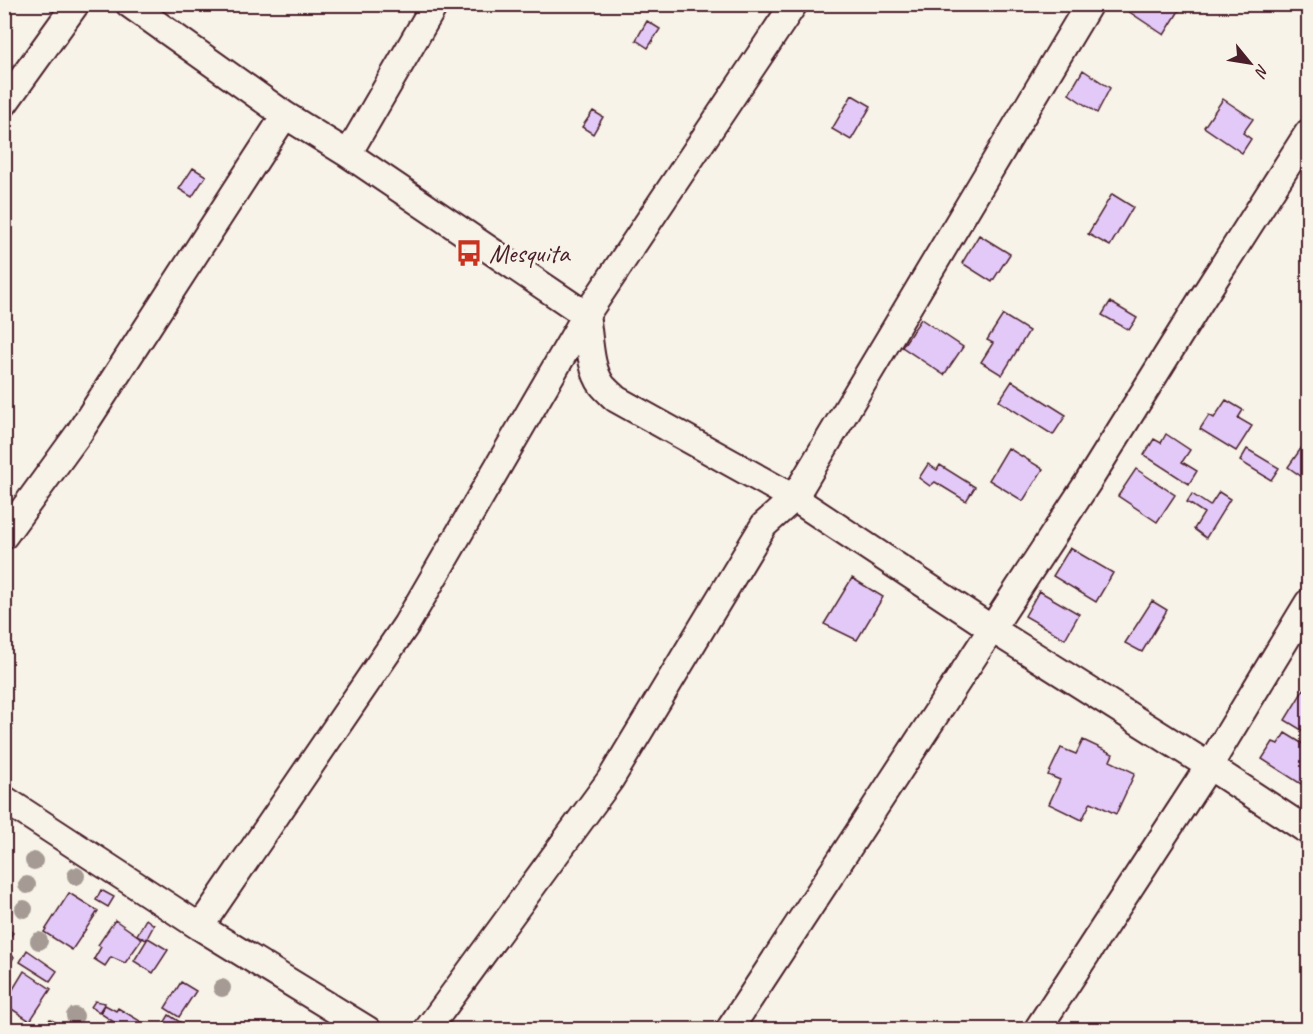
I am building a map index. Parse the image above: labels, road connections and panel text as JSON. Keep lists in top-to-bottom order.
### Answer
{
  "places": {
    "bus stop": ["Mesquita"]
  },
  "north": "bottom right"
}
